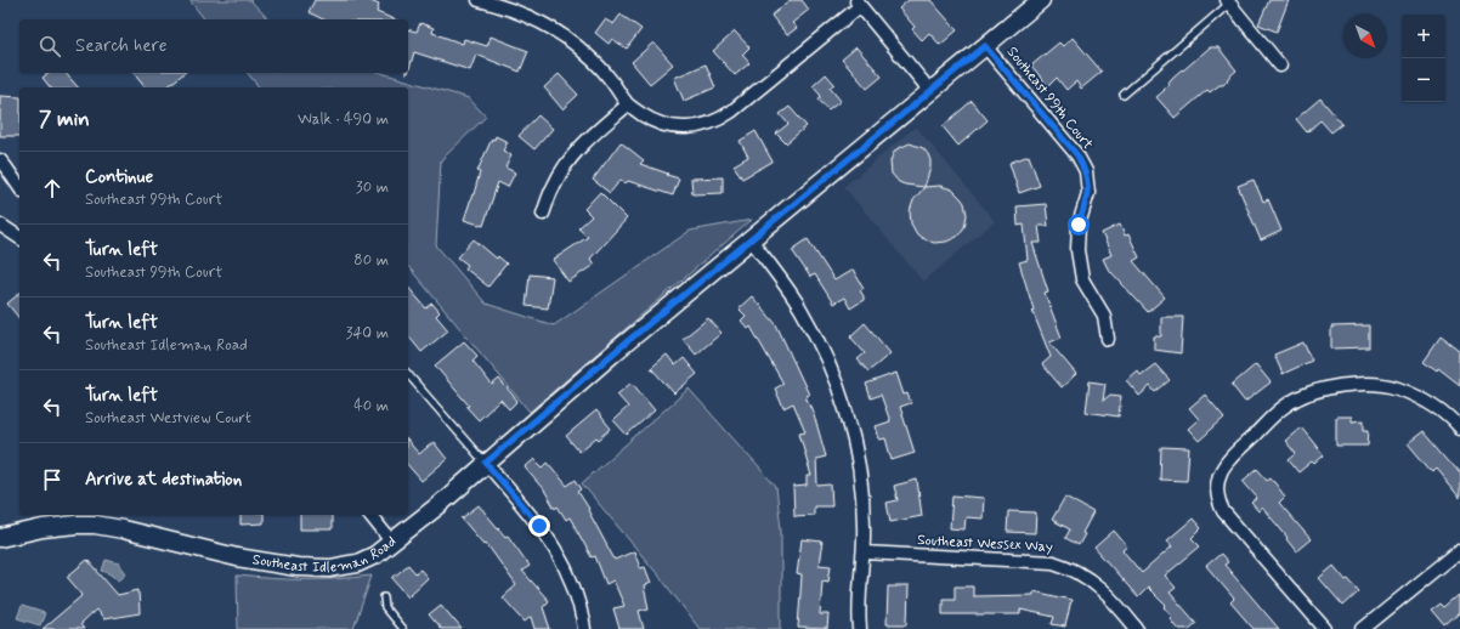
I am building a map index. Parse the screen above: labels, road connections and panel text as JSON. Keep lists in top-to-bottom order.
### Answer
{
  "streets": {
    "main road": ["Southeast Idleman Road"],
    "street": ["Southeast 99th Court", "Southeast Wessex Way"]
  },
  "crossings": [
    ["Southeast 99th Court", "Southeast Idleman Road"]
  ],
  "north": "bottom right",
  "page": {
    "map_buttons": ["+", "−"],
    "search": "Search here",
    "heading": ["7 min", "Walk · 490 m"],
    "list": [
      ["Continue", "Southeast 99th Court", "30 m"],
      ["Turn left", "Southeast 99th Court", "80 m"],
      ["Turn left", "Southeast Idleman Road", "340 m"],
      ["Turn left", "Southeast Westview Court", "40 m"],
      "Arrive at destination"
    ]
  }
}
